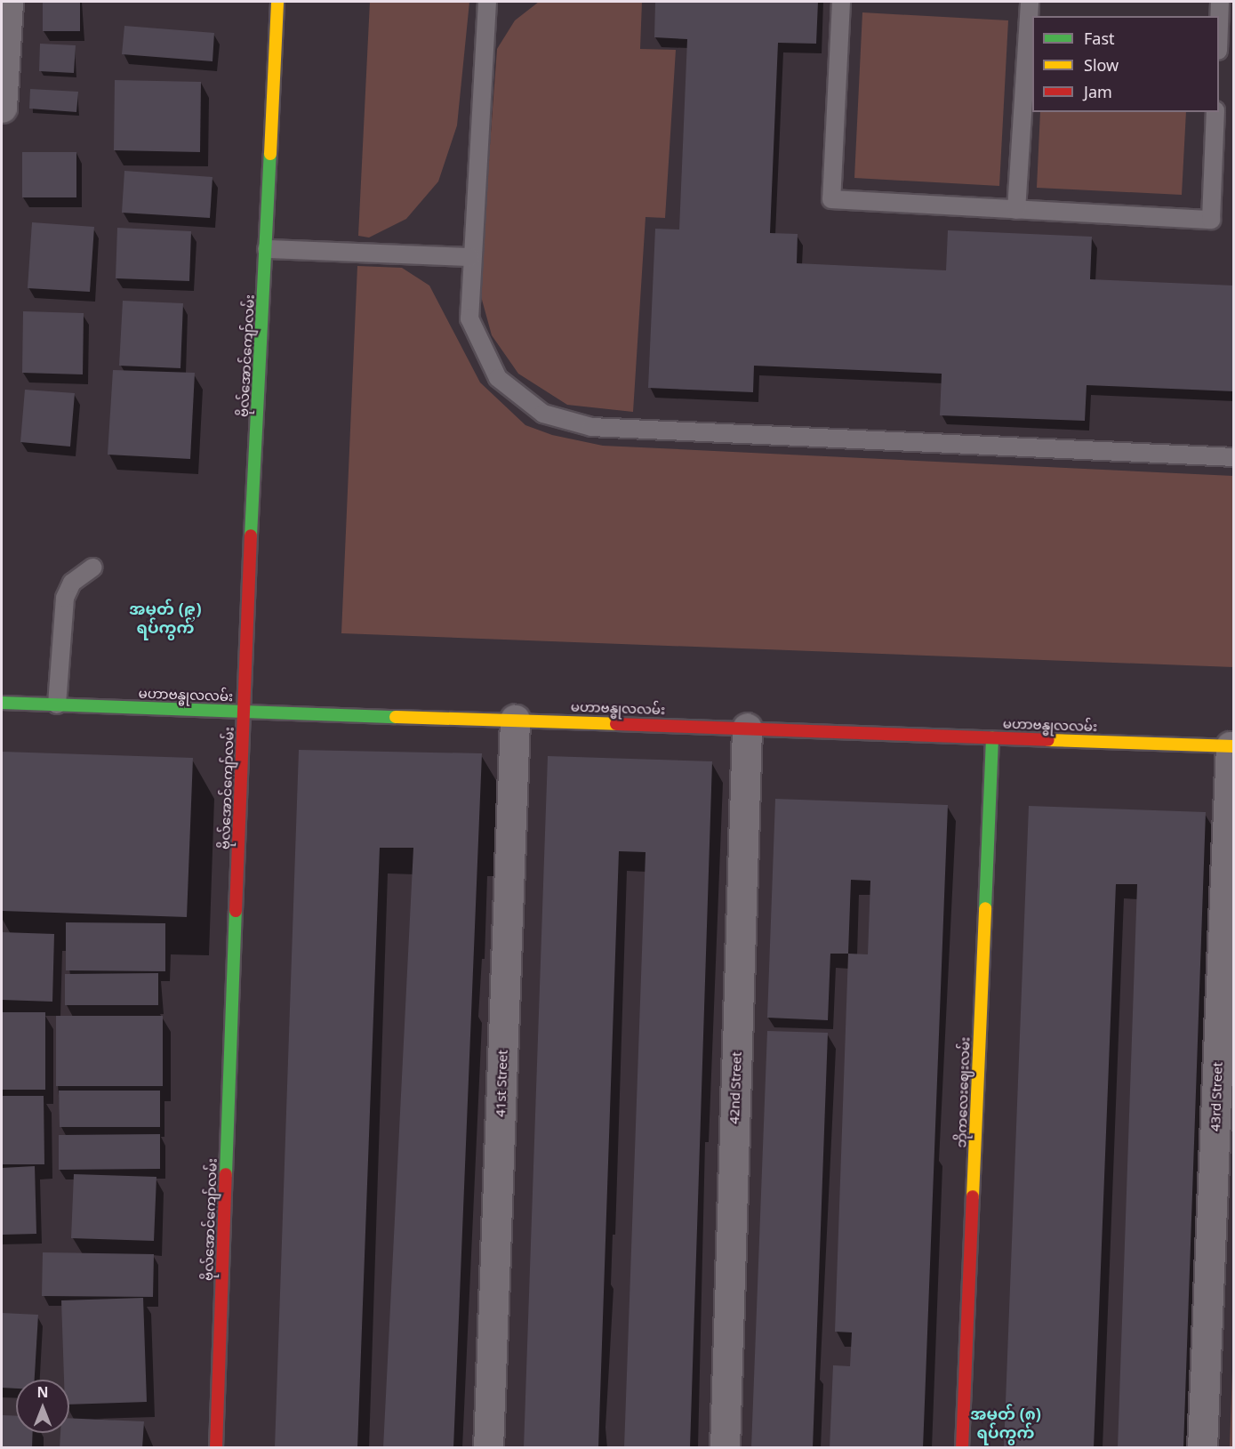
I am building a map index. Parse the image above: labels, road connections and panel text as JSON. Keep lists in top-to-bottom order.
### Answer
{
  "streets": {
    "main road": ["ဗိုလ်အောင်ကျော်လမ်း", "မဟာဗန္ဓုလလမ်း", "ဘိုကလေးဈေးလမ်း"],
    "street": ["41st Street", "42nd Street", "43rd Street"]
  },
  "crossings": [
    ["ဗိုလ်အောင်ကျော်လမ်း", "မဟာဗန္ဓုလလမ်း"],
    ["မဟာဗန္ဓုလလမ်း", "41st Street"],
    ["မဟာဗန္ဓုလလမ်း", "42nd Street"],
    ["မဟာဗန္ဓုလလမ်း", "ဘိုကလေးဈေးလမ်း"],
    ["မဟာဗန္ဓုလလမ်း", "43rd Street"]
  ],
  "districts": ["အမှတ် (၉) ရပ်ကွက်", "အမှတ် (၈) ရပ်ကွက်"],
  "legend": ["Fast", "Slow", "Jam"],
  "north": "top"
}
